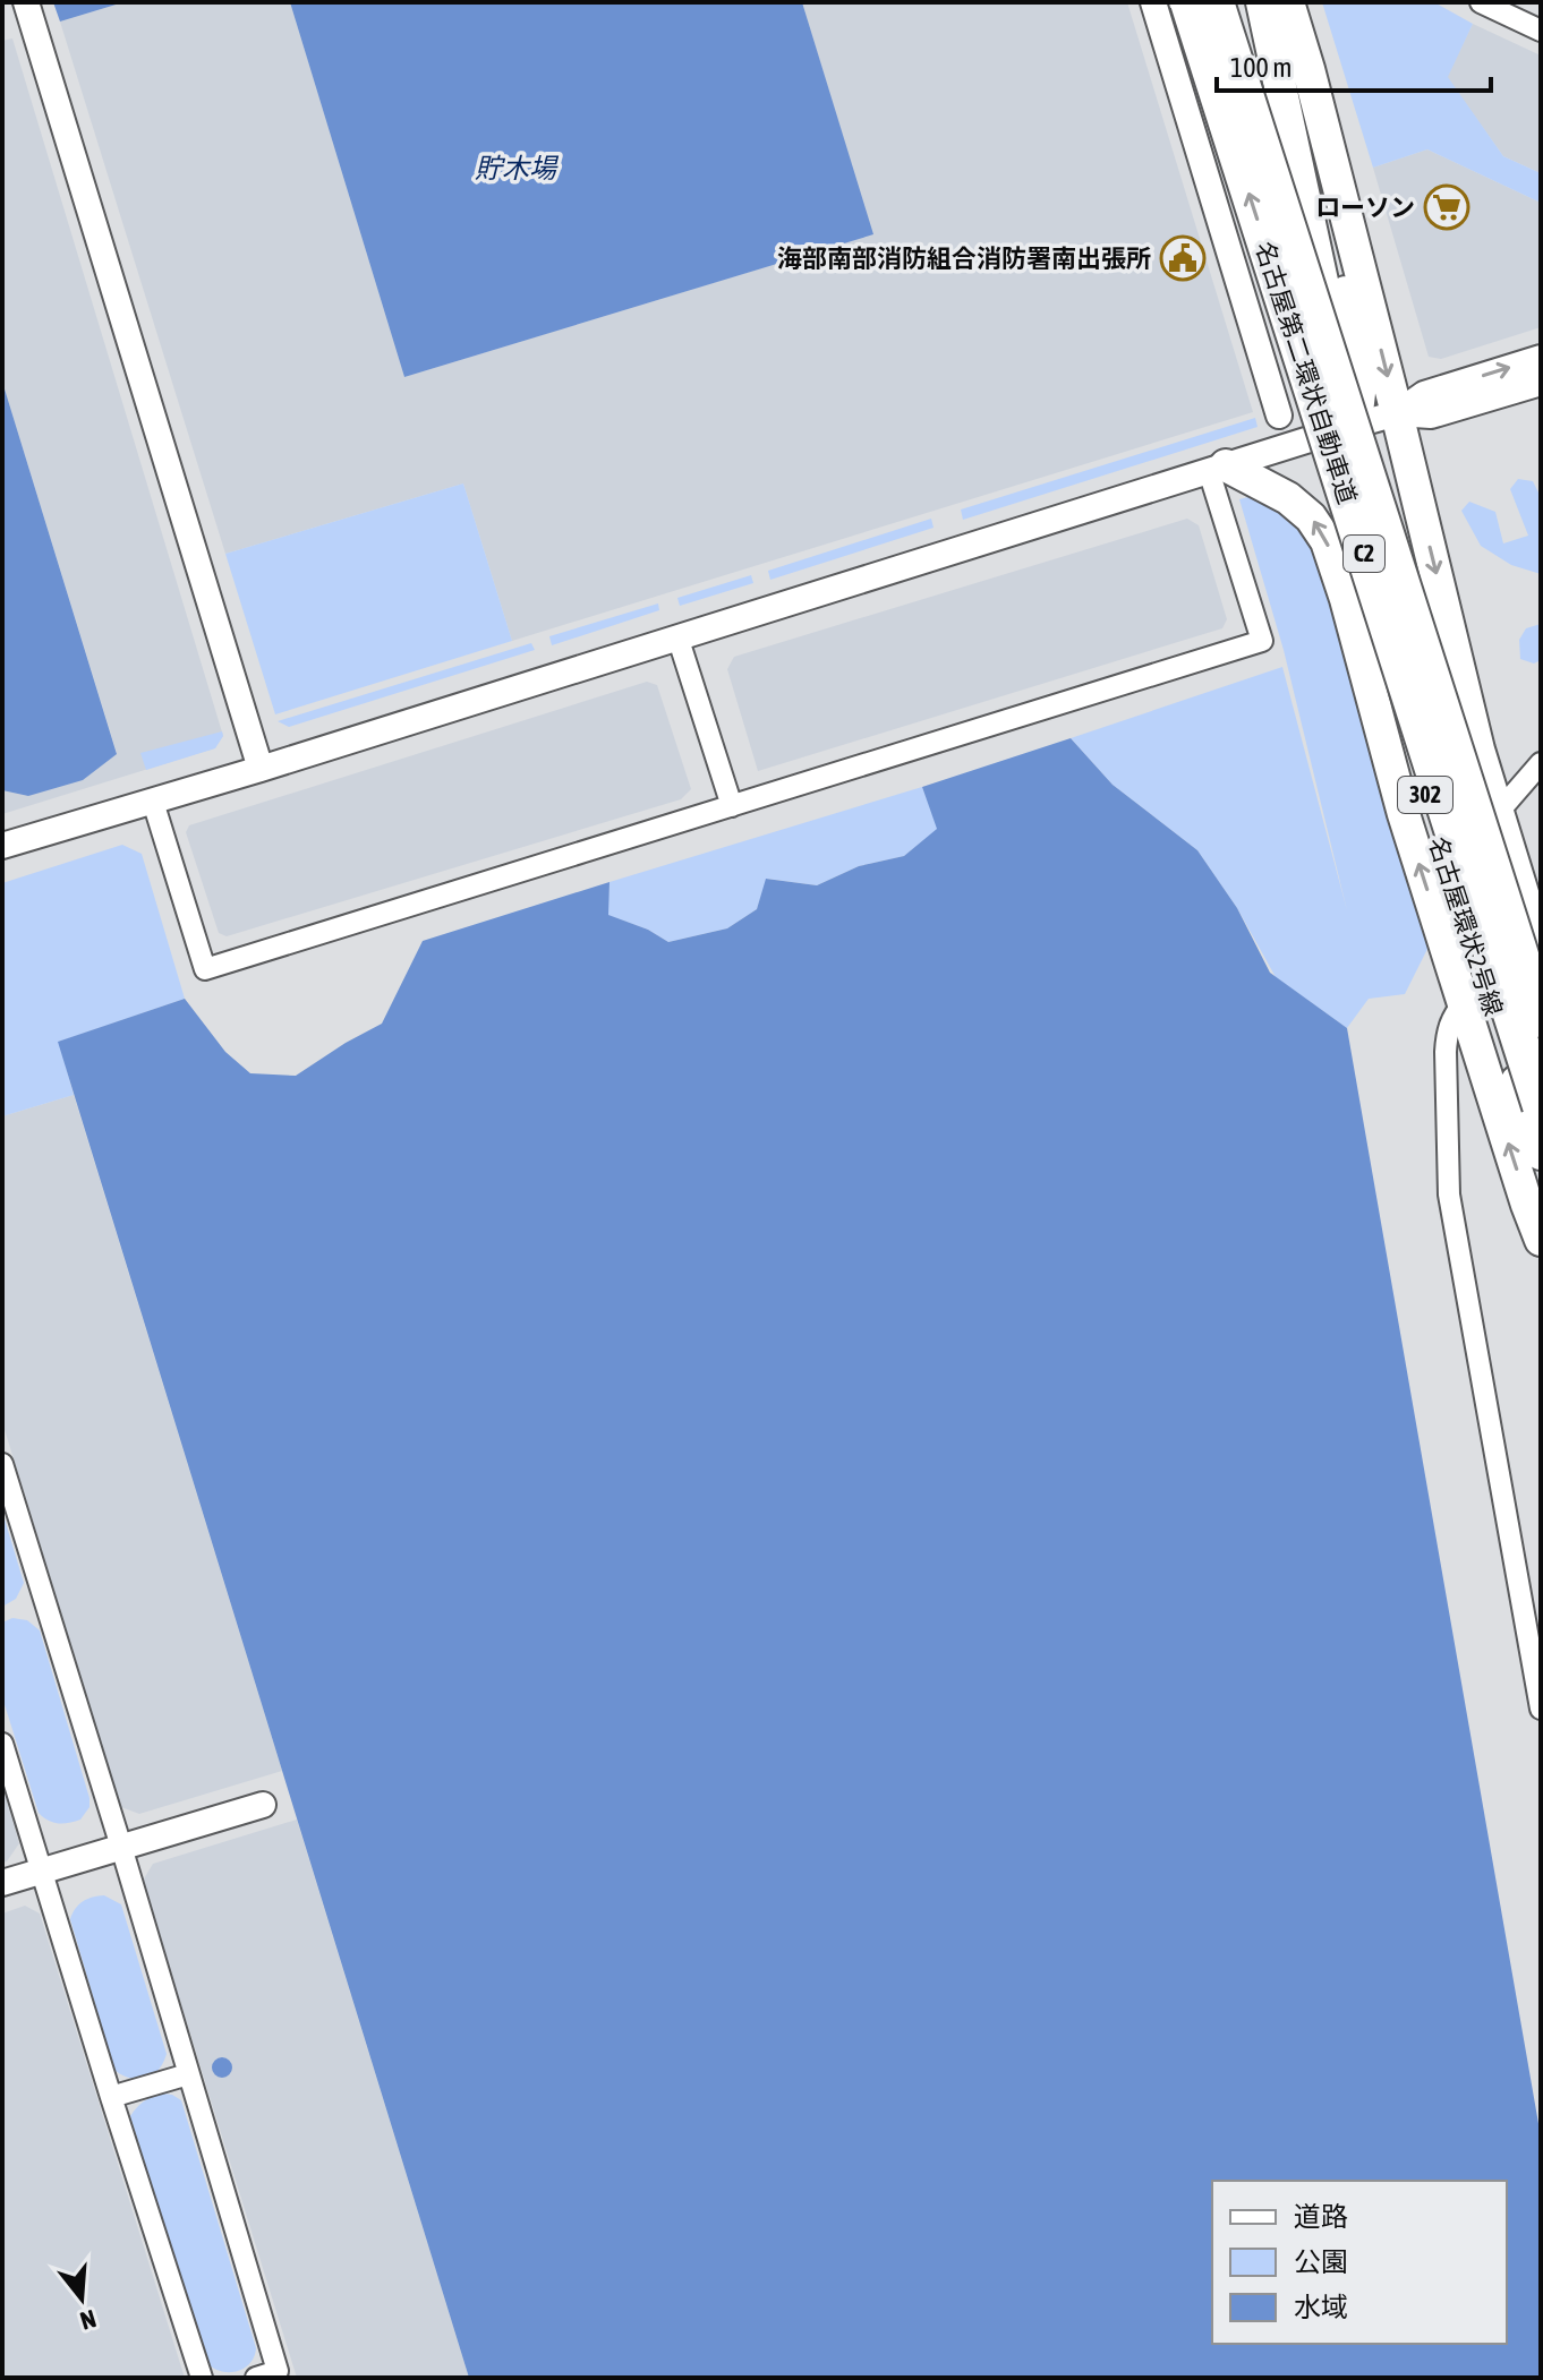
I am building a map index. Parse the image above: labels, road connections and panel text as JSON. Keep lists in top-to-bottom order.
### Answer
{
  "streets": {
    "highway": [
      "名古屋第二環状自動車道",
      "C2",
      "302",
      "名古屋環状2号線"
    ]
  },
  "water": ["貯木場"],
  "places": {
    "supermarket": ["ローソン"],
    "public building": ["海部南部消防組合消防署南出張所"]
  },
  "legend": ["道路", "公園", "水域"],
  "scale_bar": "100 m",
  "north": "bottom"
}
